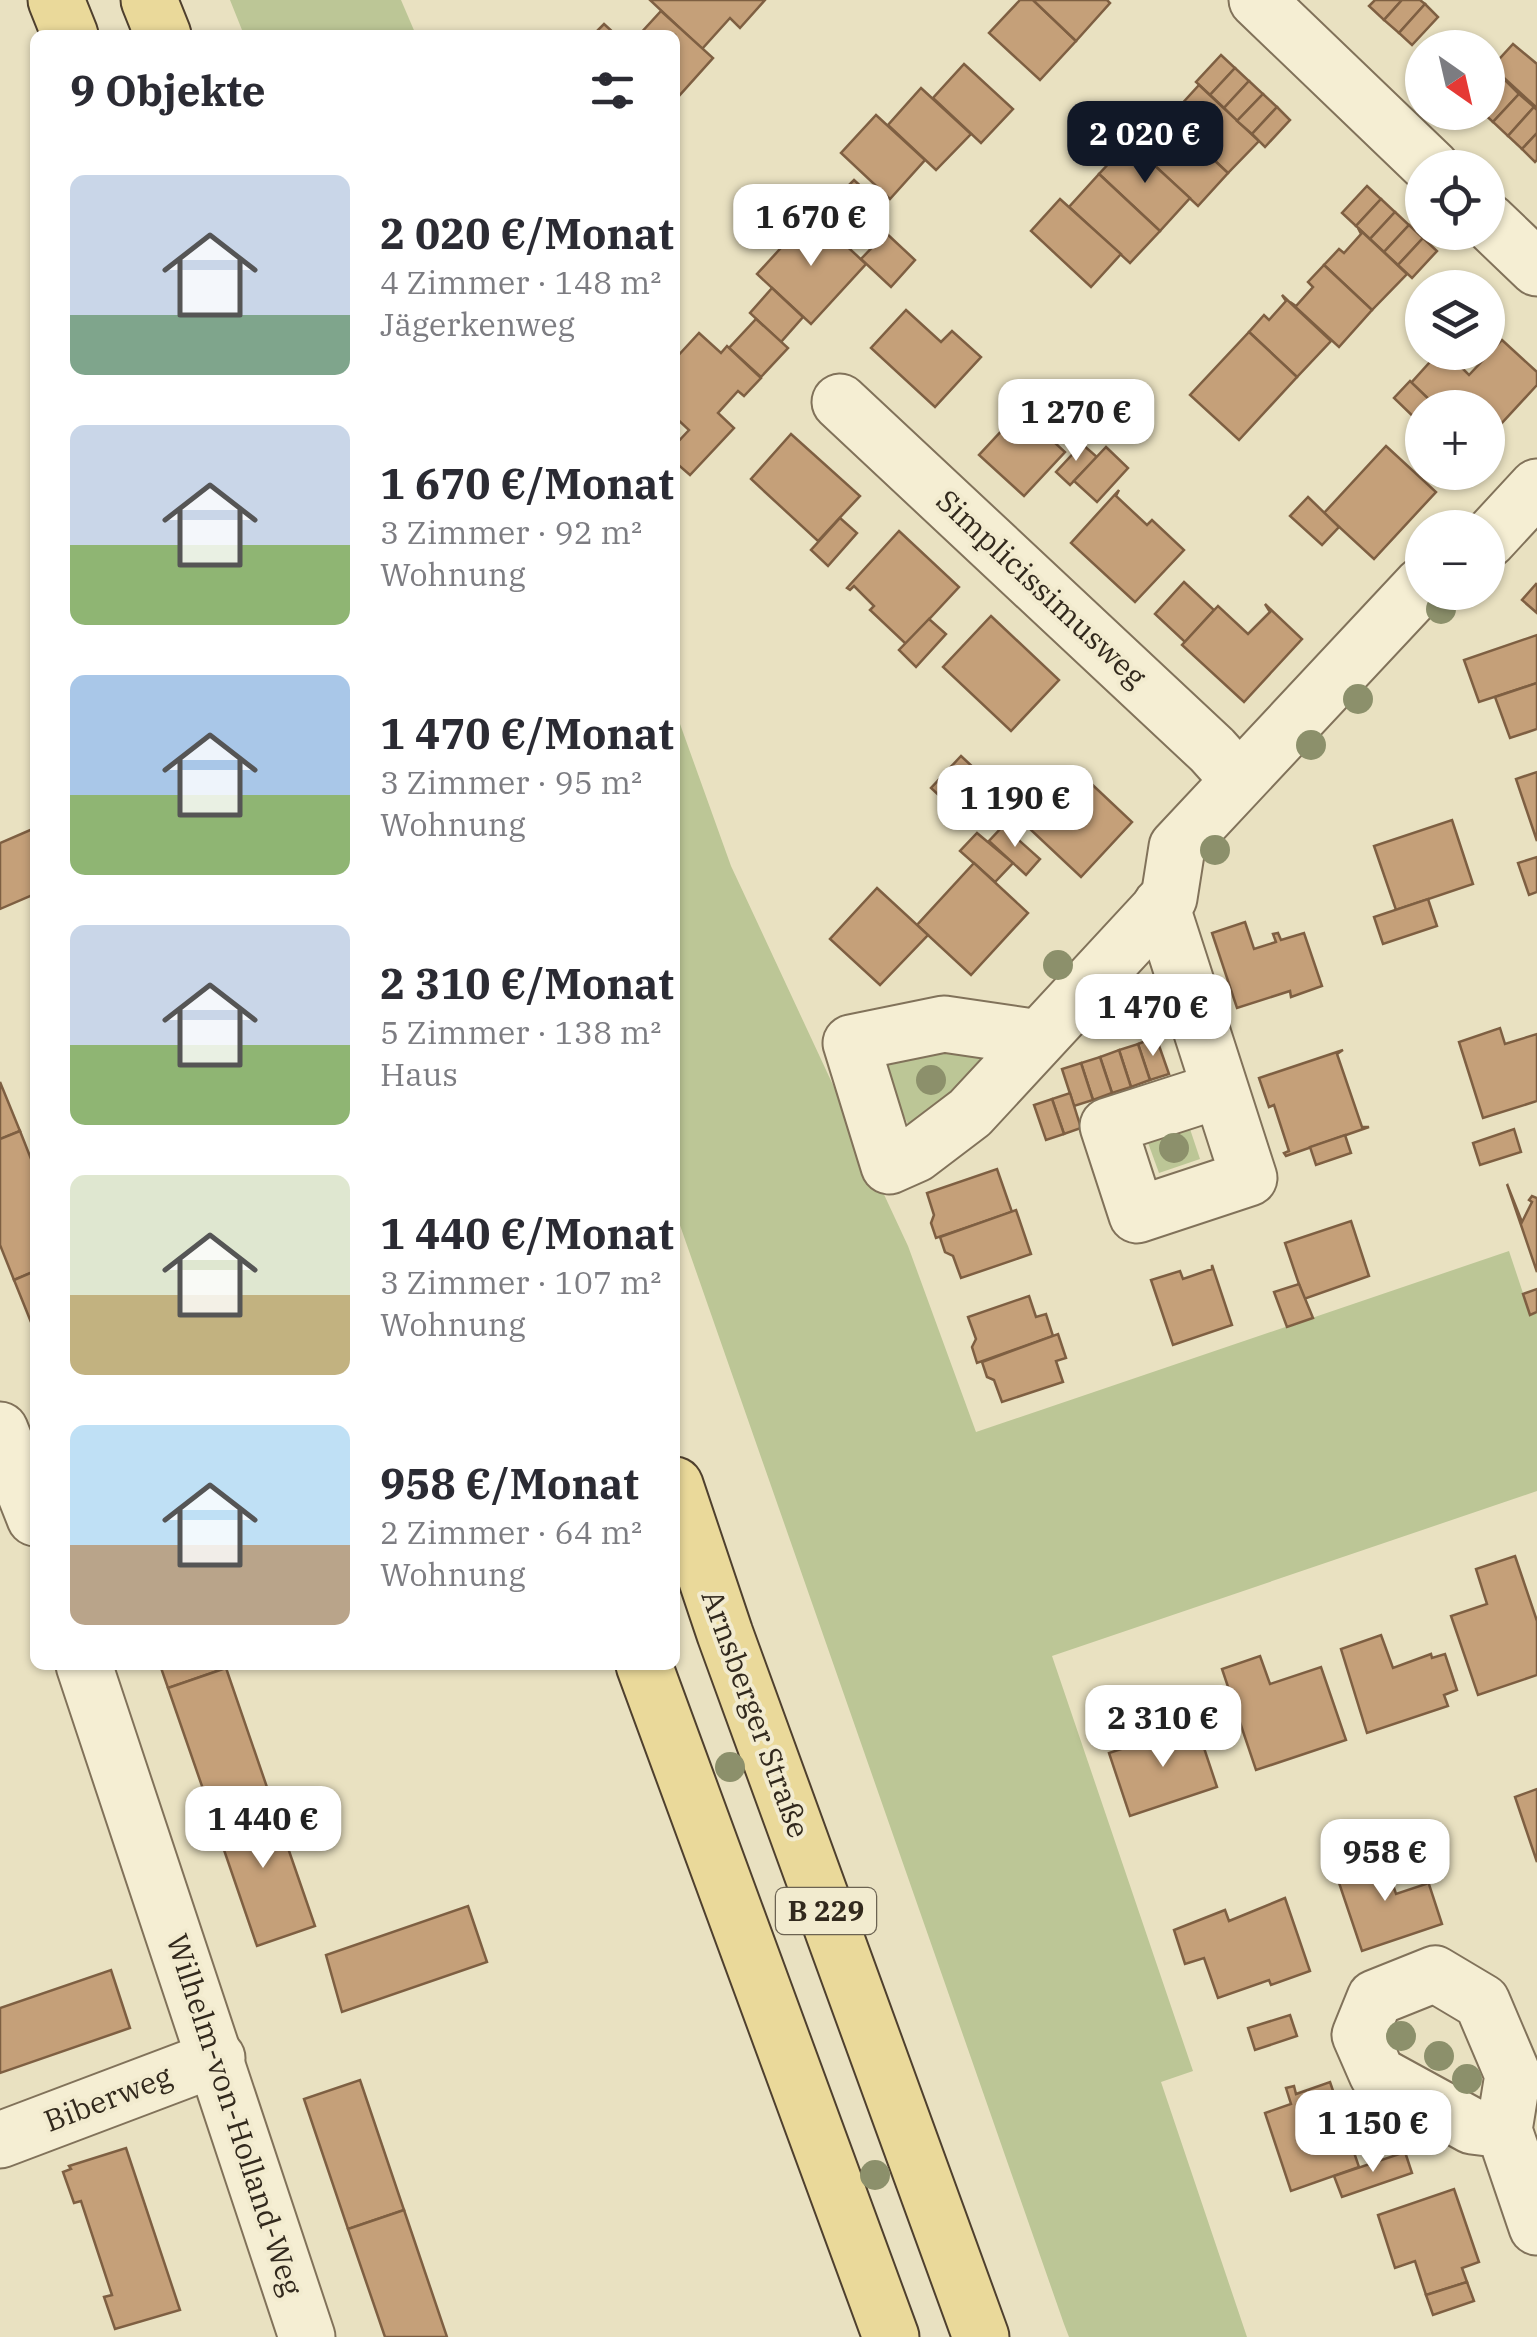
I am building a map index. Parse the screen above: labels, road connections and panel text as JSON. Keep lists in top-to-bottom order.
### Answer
{
  "streets": {
    "main road": ["Arnsberger Straße", "B 229"],
    "street": ["Simplicissimusweg", "Biberweg", "Wilhelm-von-Holland-Weg"]
  },
  "crossings": [
    ["Biberweg", "Wilhelm-von-Holland-Weg"]
  ],
  "north": "bottom right",
  "page": {
    "map_buttons": ["+", "−"],
    "heading": "9 Objekte",
    "price": [
      "2 020 €",
      "1 670 €",
      "1 270 €",
      "1 190 €",
      "1 470 €",
      "2 310 €",
      "1 440 €",
      "958 €",
      "1 150 €"
    ],
    "list": [
      {
        "name": "2 020 €/Monat",
        "note": "4 Zimmer · 148 m² · Jägerkenweg"
      },
      {
        "name": "1 670 €/Monat",
        "note": "3 Zimmer · 92 m² · Wohnung"
      },
      {
        "name": "1 470 €/Monat",
        "note": "3 Zimmer · 95 m² · Wohnung"
      },
      {
        "name": "2 310 €/Monat",
        "note": "5 Zimmer · 138 m² · Haus"
      },
      {
        "name": "1 440 €/Monat",
        "note": "3 Zimmer · 107 m² · Wohnung"
      },
      {
        "name": "958 €/Monat",
        "note": "2 Zimmer · 64 m² · Wohnung"
      }
    ]
  }
}
